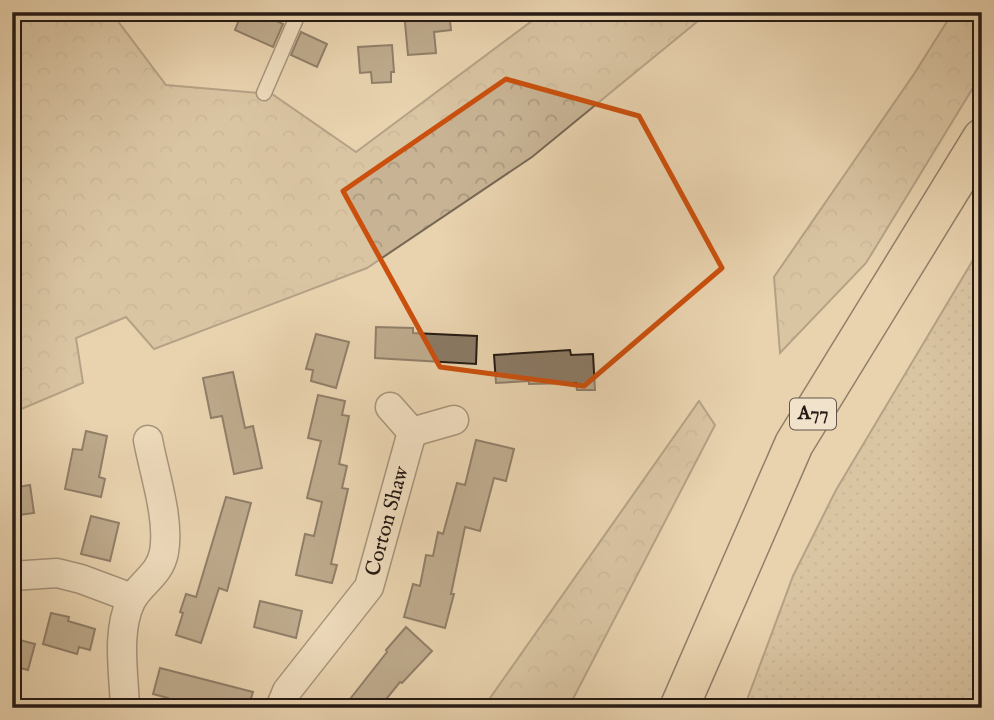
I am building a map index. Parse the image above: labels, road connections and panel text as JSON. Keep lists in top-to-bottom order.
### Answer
{
  "streets": {
    "highway": ["A77"],
    "street": ["Corton Shaw"]
  }
}
